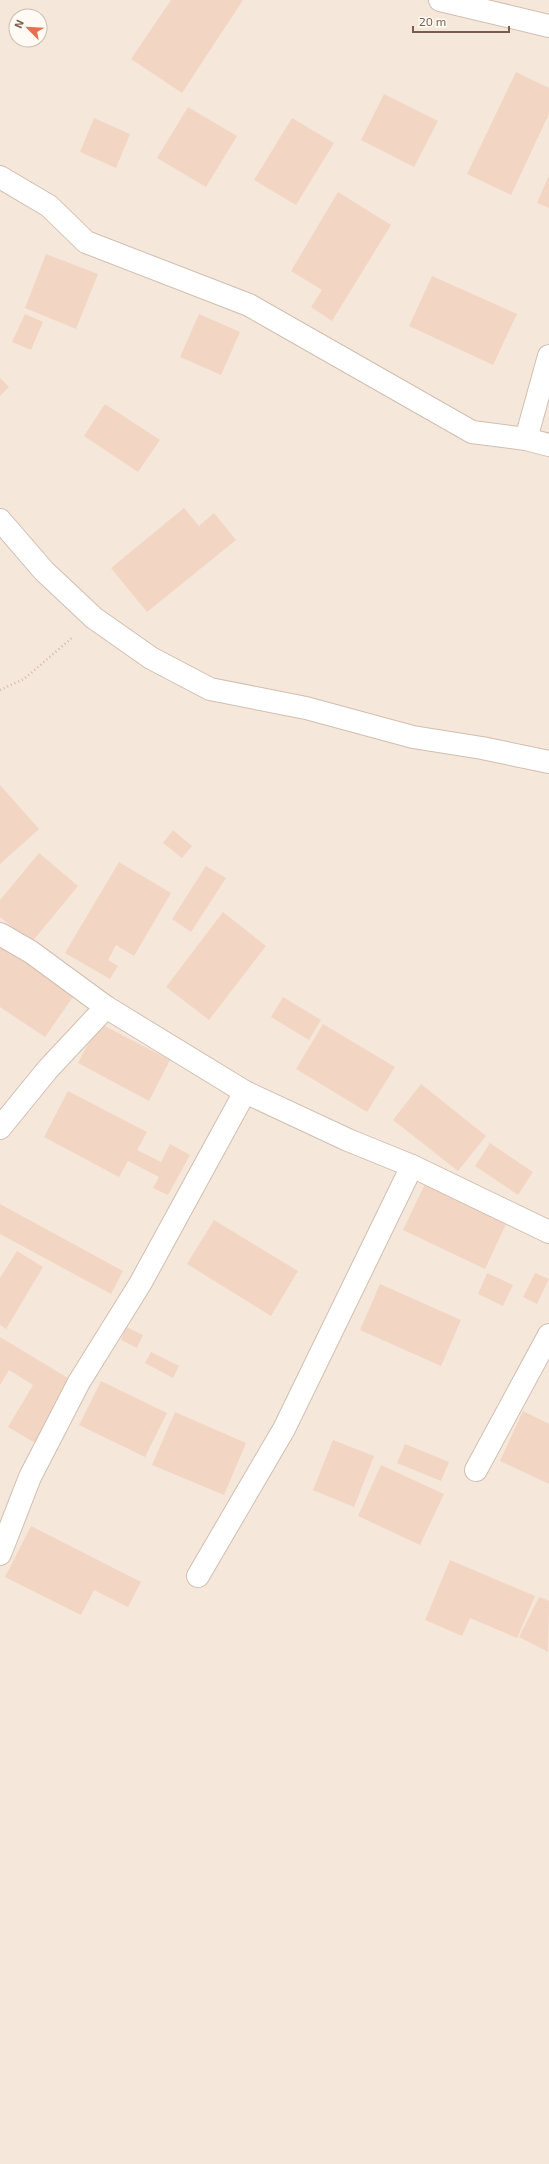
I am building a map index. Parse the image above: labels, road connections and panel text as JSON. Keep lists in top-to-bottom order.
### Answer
{
  "scale_bar": "20 m",
  "north": "top left"
}
